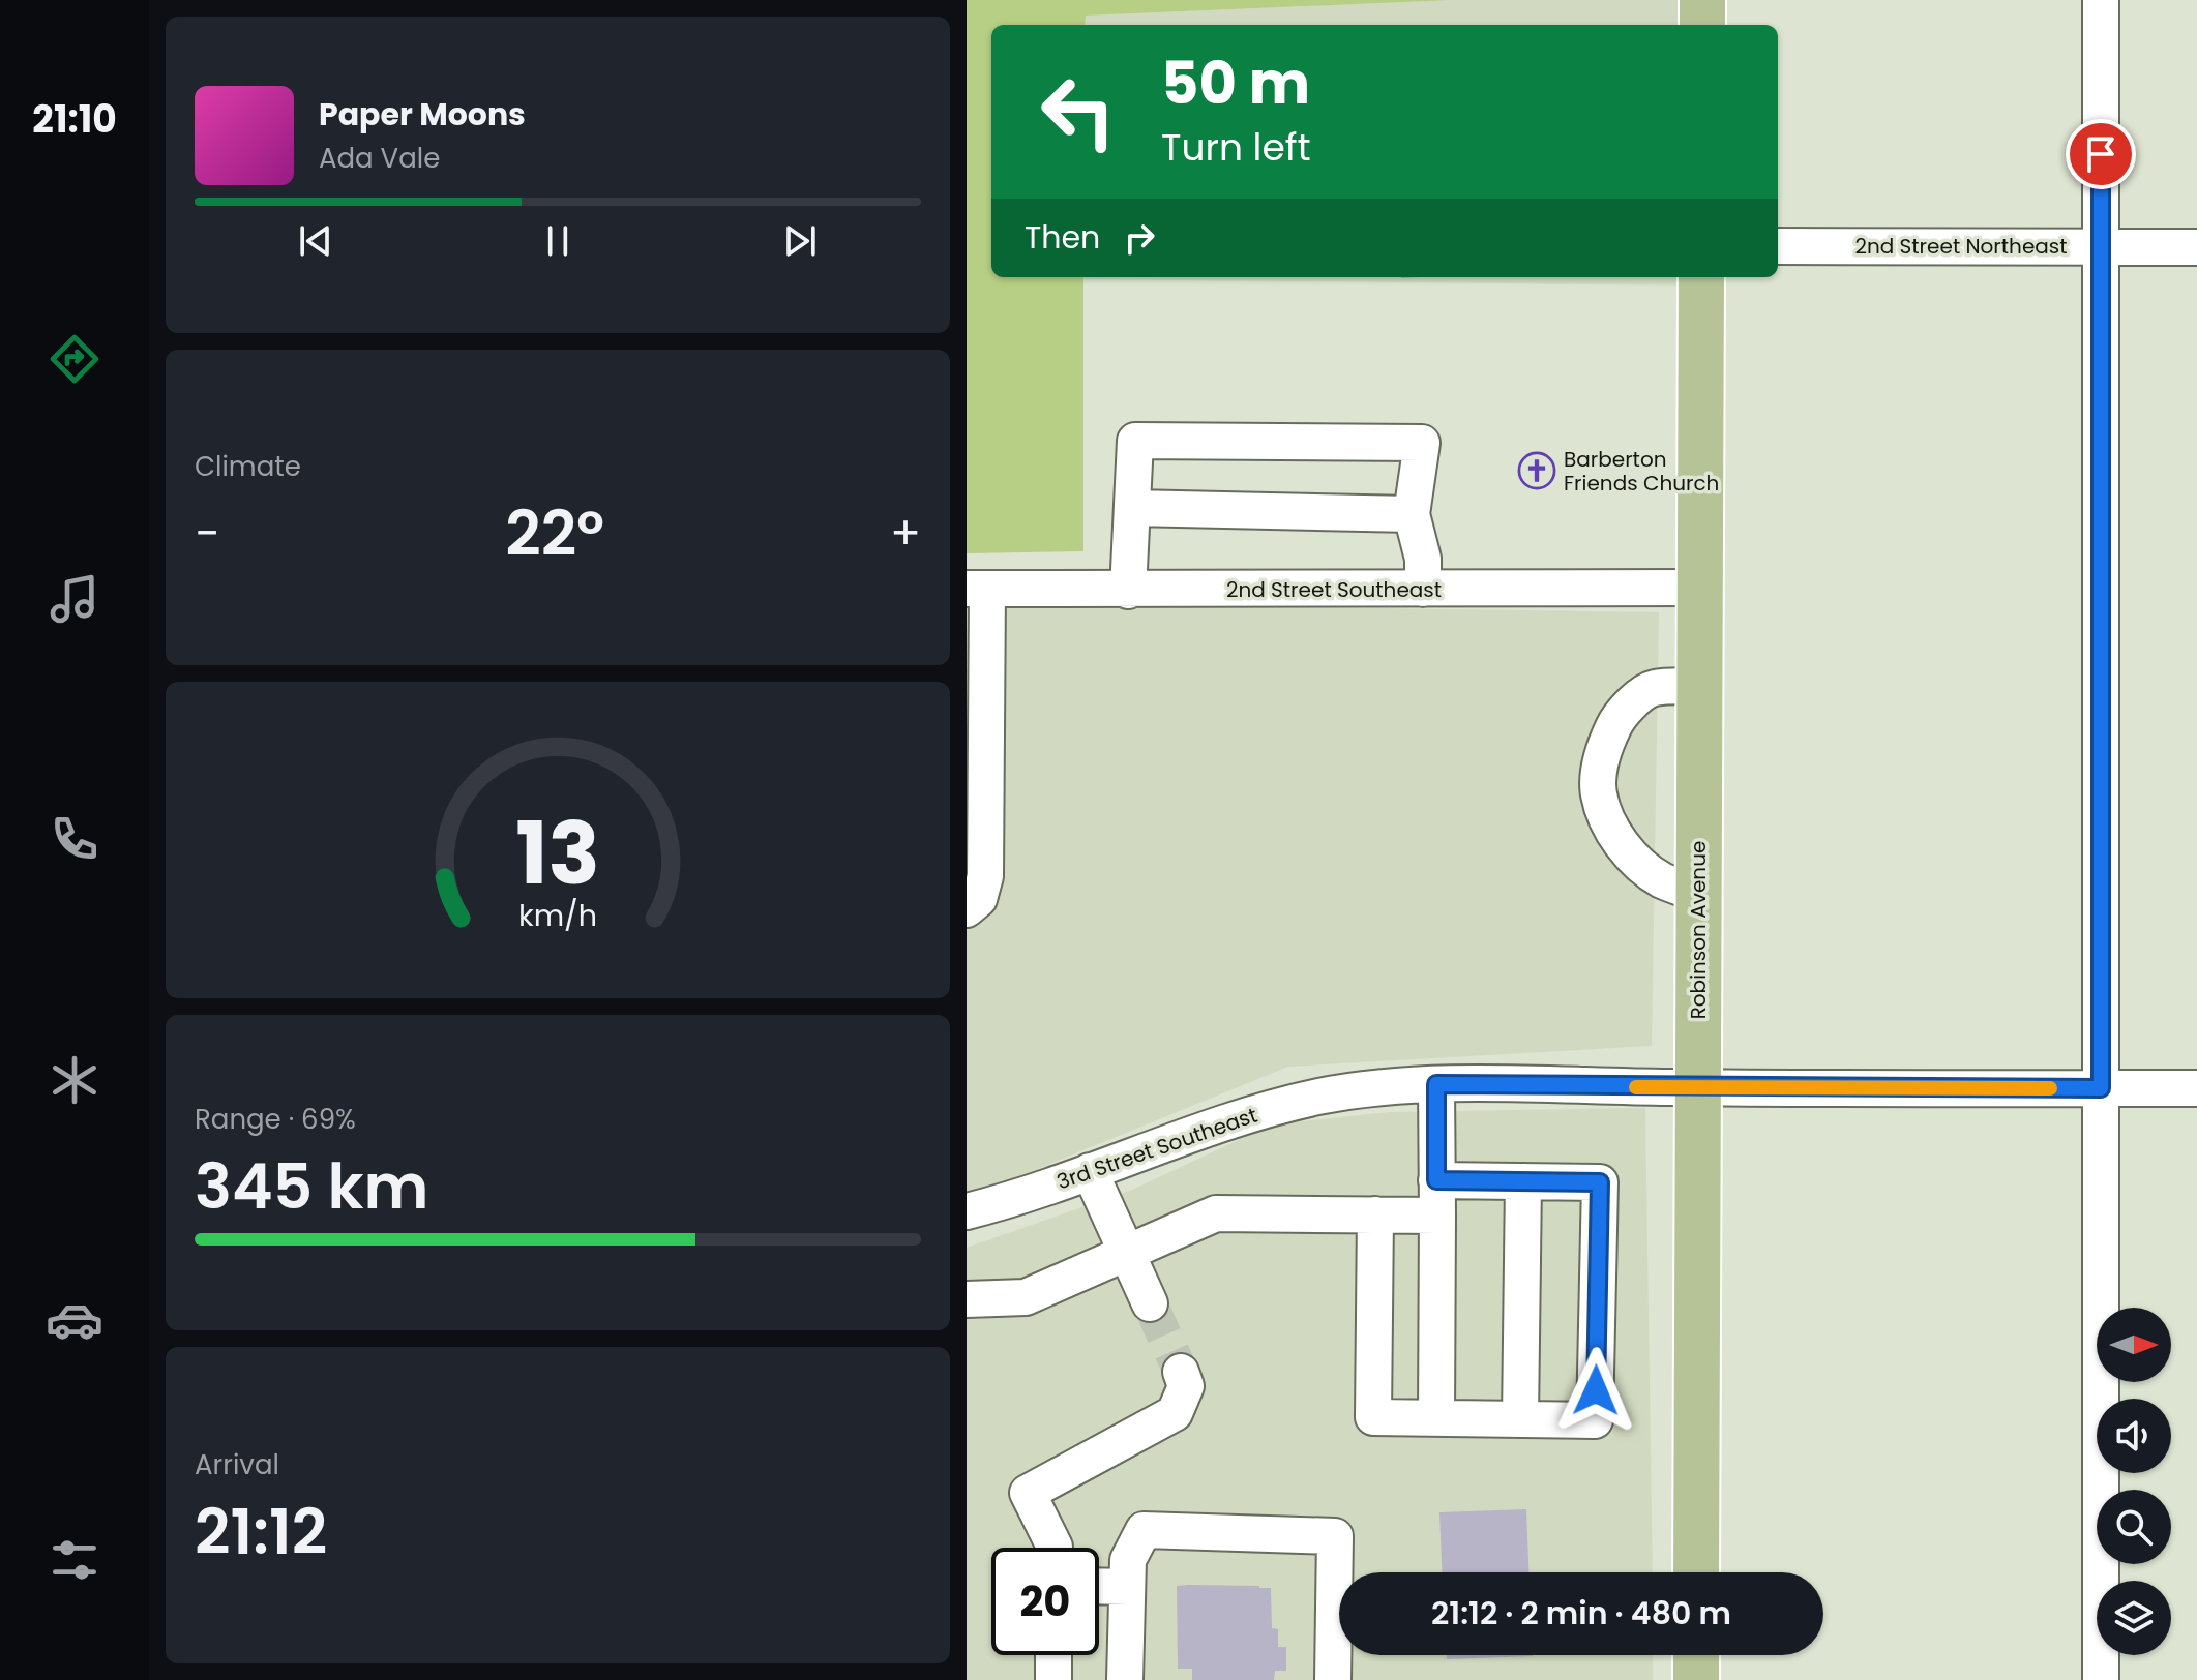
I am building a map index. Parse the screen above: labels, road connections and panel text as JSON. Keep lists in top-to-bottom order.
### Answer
{
  "streets": {
    "main road": ["Robinson Avenue"],
    "street": ["2nd Street Northeast", "2nd Street Southeast", "3rd Street Southeast"]
  },
  "crossings": [
    ["2nd Street Southeast", "Robinson Avenue"],
    ["Robinson Avenue", "3rd Street Southeast"]
  ],
  "places": {
    "church": ["Barberton Friends Church"]
  },
  "north": "right",
  "page": {
    "tabs": "21:10",
    "turn": ["50 m", "Turn left"],
    "song": ["Paper Moons", "Ada Vale"],
    "then": "Then",
    "tile": [
      "Climate",
      ["Range · 69%", "345 km"],
      ["Arrival", "21:12"]
    ],
    "heat": ["−", "22°", "+"],
    "limit": "20",
    "trip": "21:12 · 2 min · 480 m",
    "gauge": ["13", "km/h"]
  }
}
